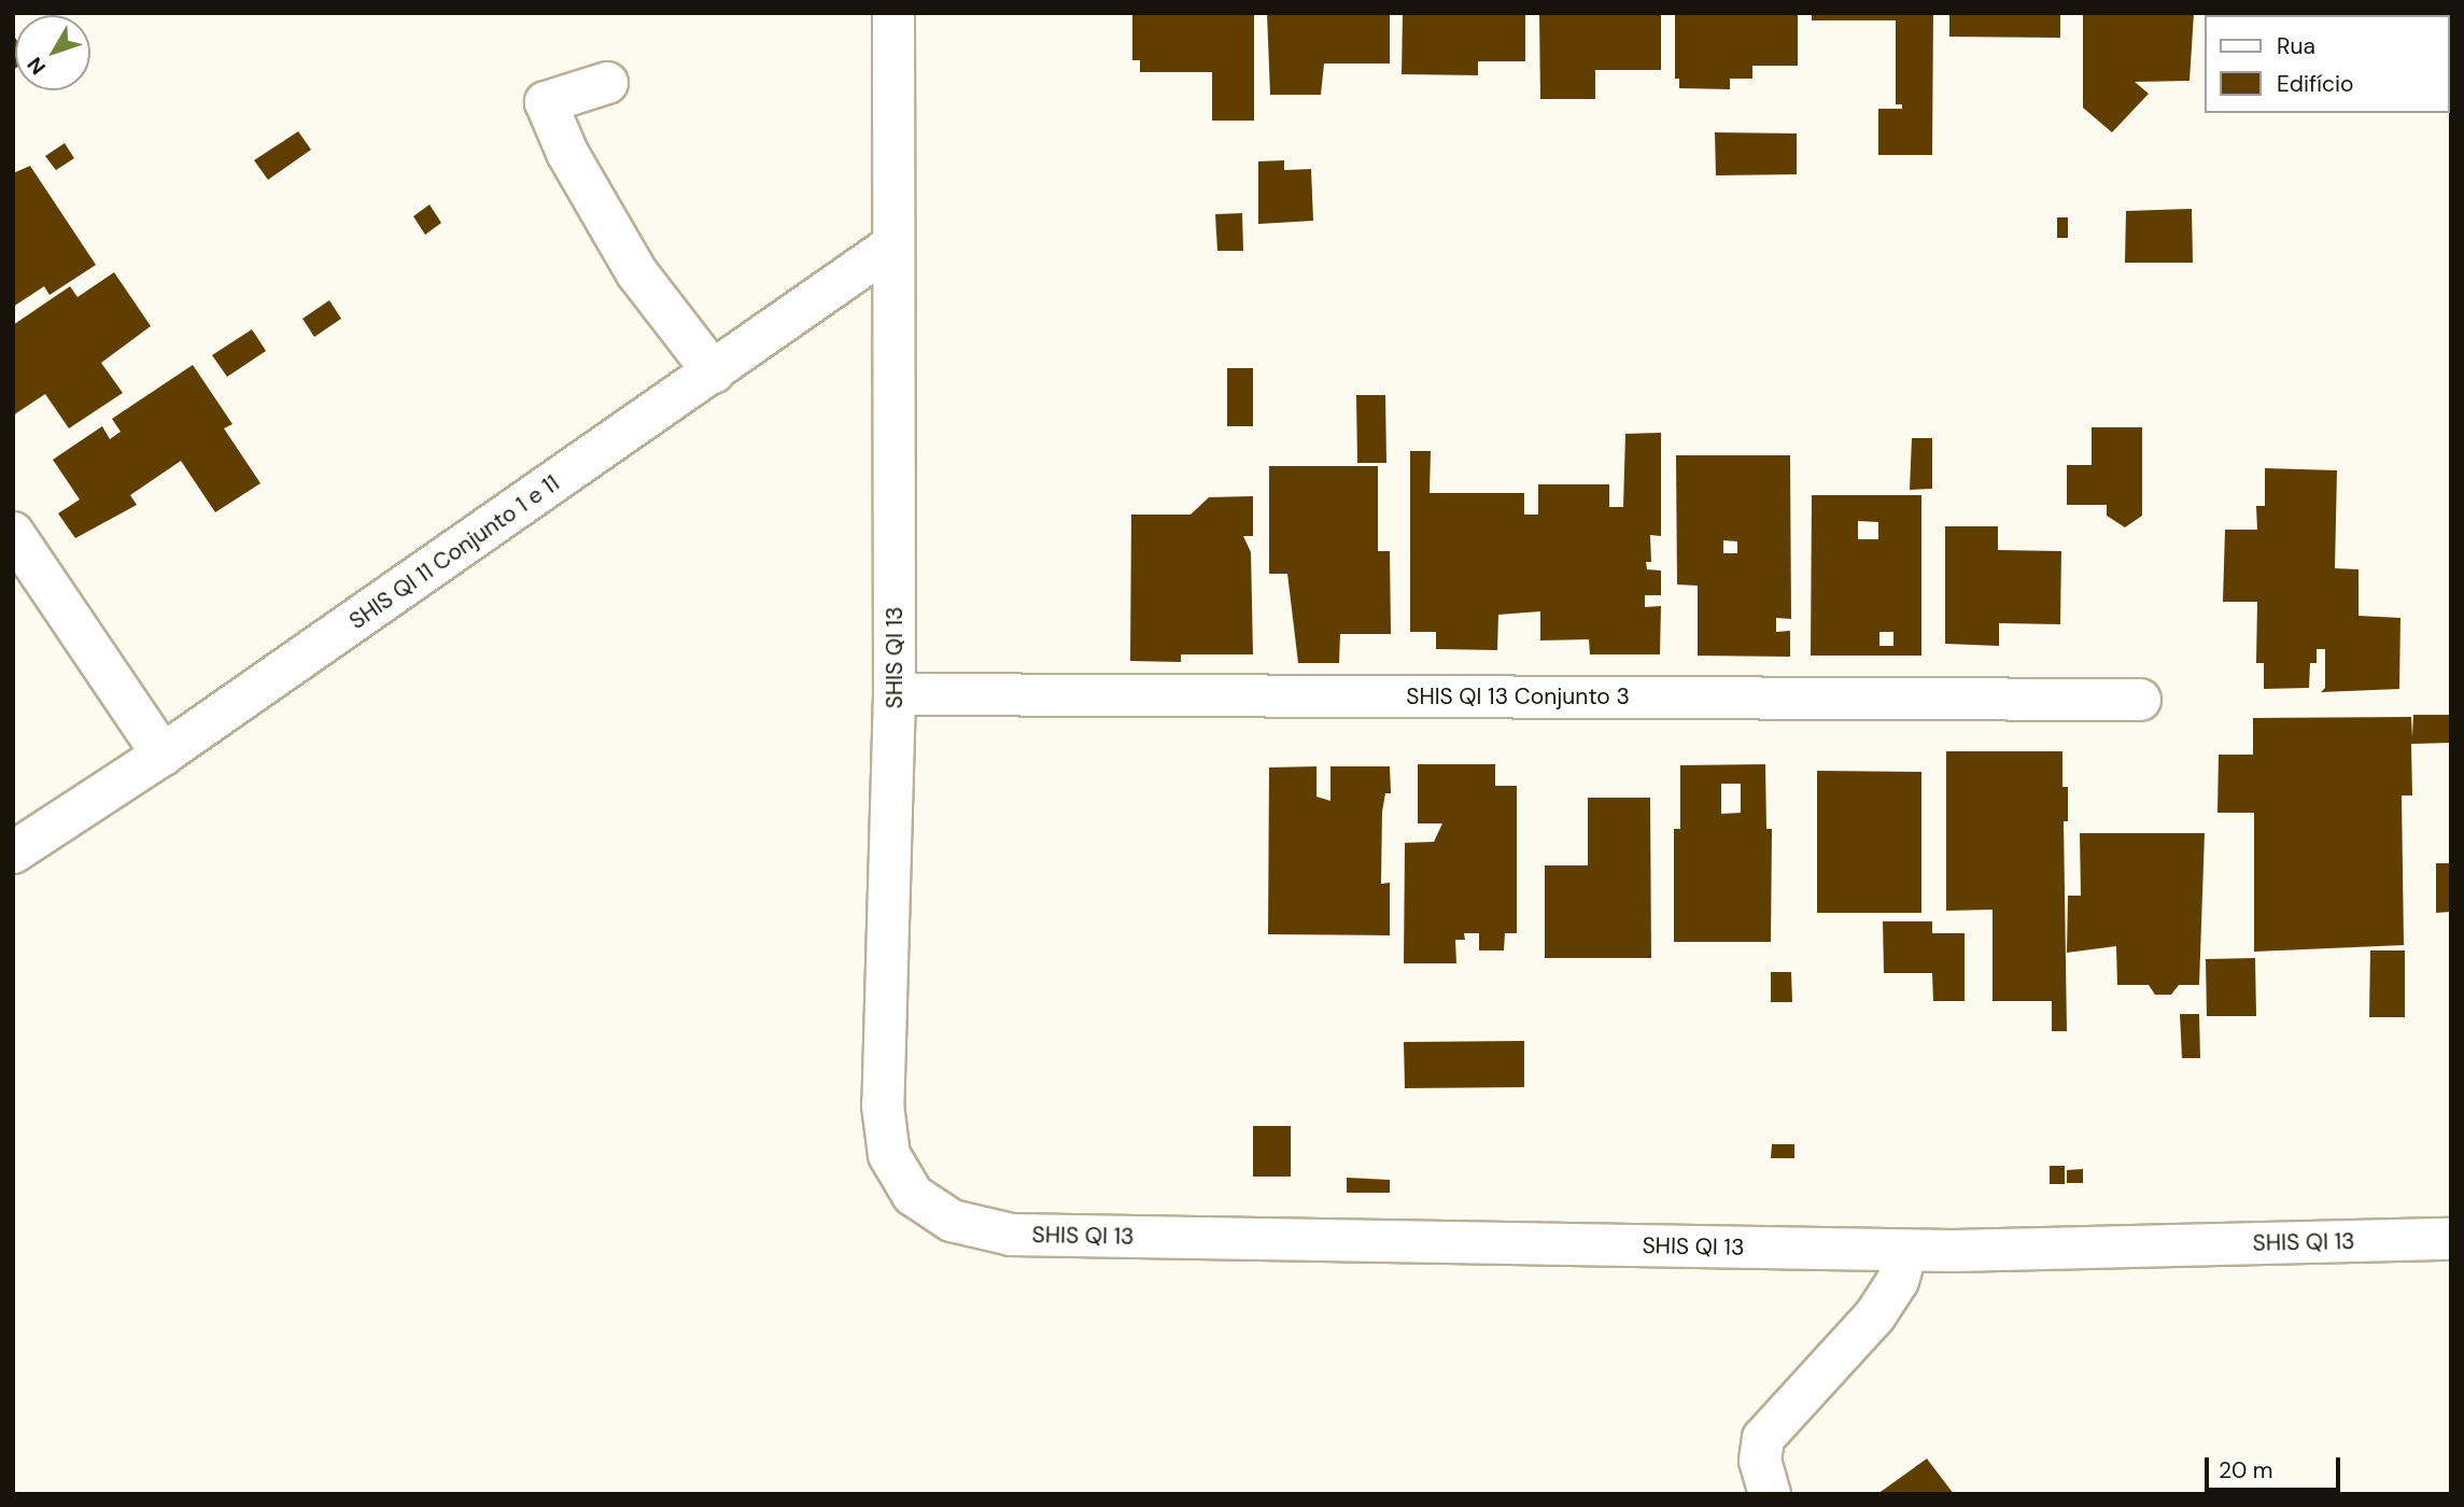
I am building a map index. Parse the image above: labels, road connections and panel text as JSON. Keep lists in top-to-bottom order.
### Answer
{
  "streets": {
    "street": ["SHIS QI 11 Conjunto 1 e 11", "SHIS QI 13", "SHIS QI 13 Conjunto 3"]
  },
  "crossings": [
    ["SHIS QI 11 Conjunto 1 e 11", "SHIS QI 13"],
    ["SHIS QI 13", "SHIS QI 13 Conjunto 3"]
  ],
  "legend": ["Rua", "Edifício"],
  "scale_bar": "20 m",
  "north": "bottom left"
}
